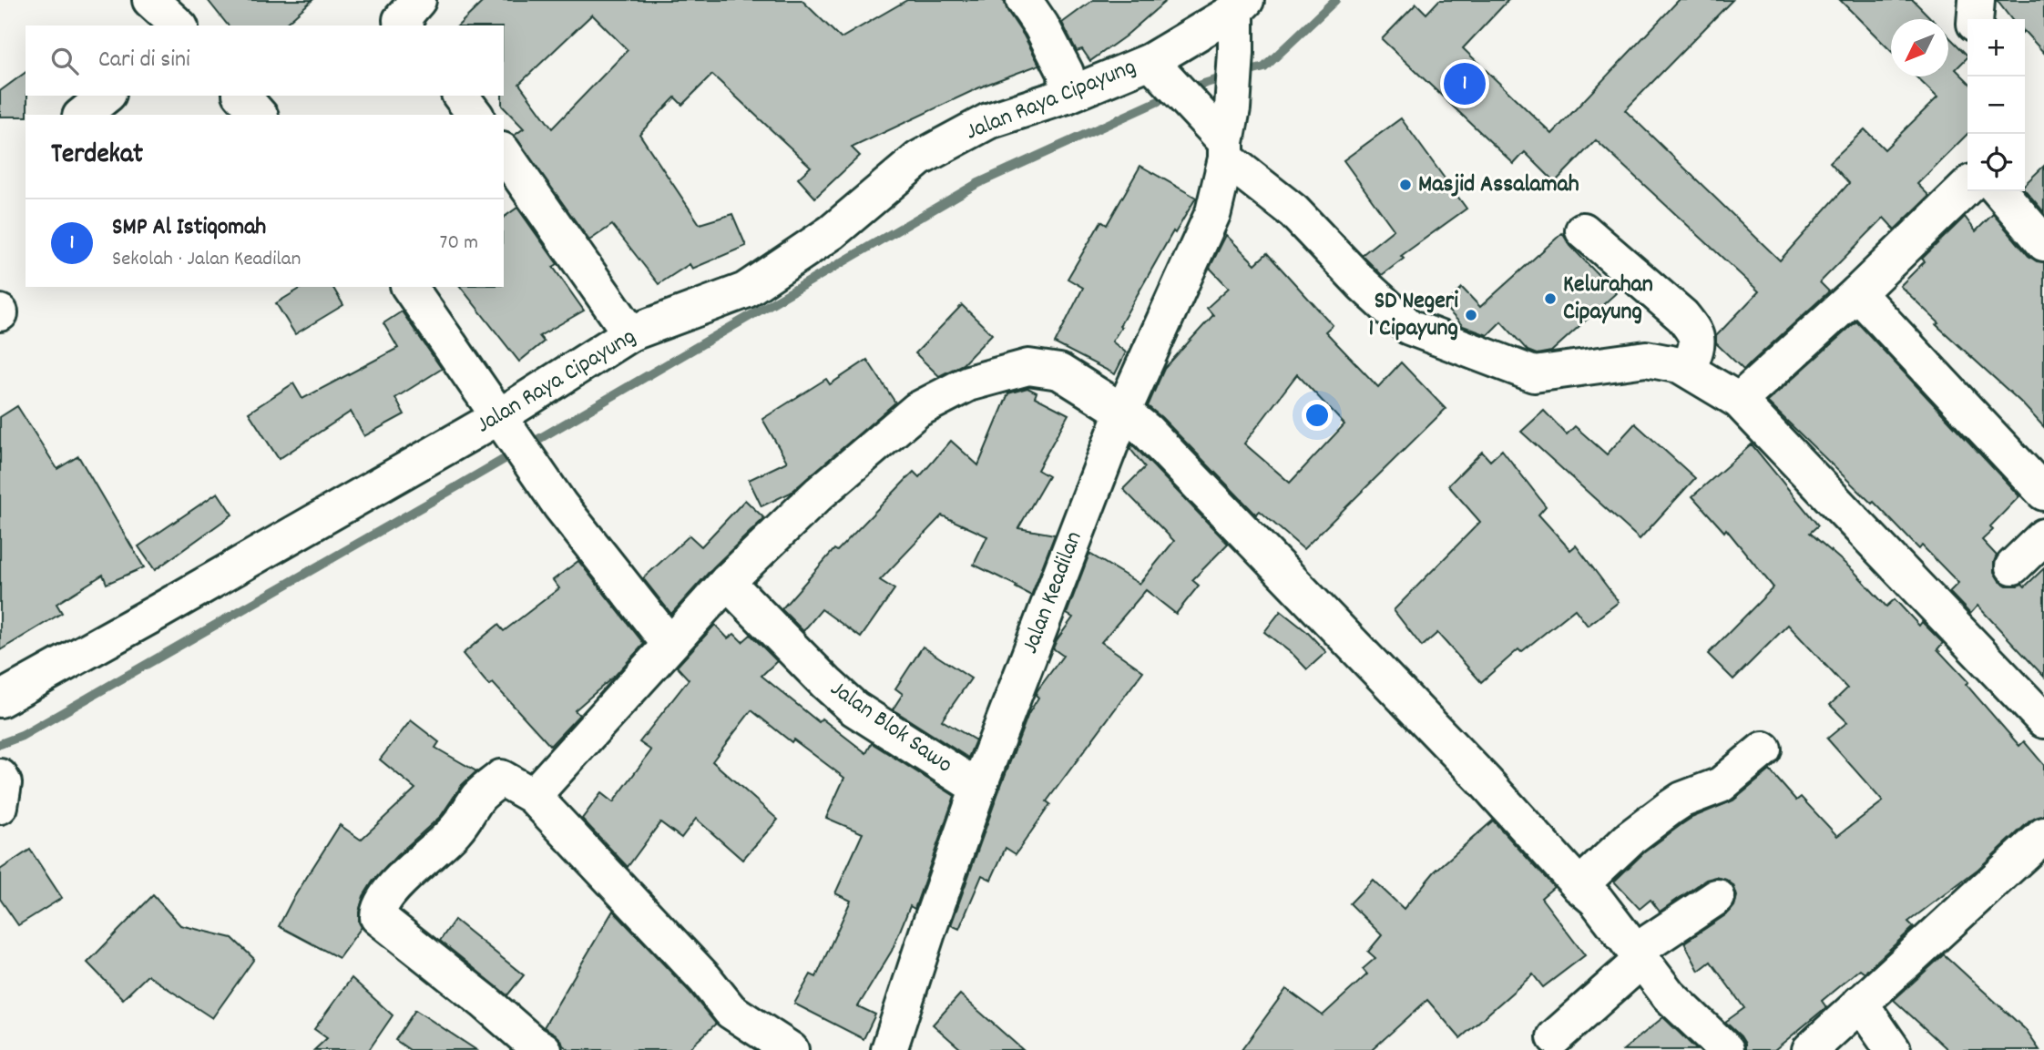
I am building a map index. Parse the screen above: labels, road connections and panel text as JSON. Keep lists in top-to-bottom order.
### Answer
{
  "streets": {
    "street": ["Jalan Raya Cipayung", "Jalan Keadilan", "Jalan Blok Sawo"]
  },
  "crossings": [
    ["Jalan Raya Cipayung", "Jalan Keadilan"],
    ["Jalan Keadilan", "Jalan Blok Sawo"]
  ],
  "places": ["Masjid Assalamah", "Kelurahan Cipayung", "SD Negeri 1 Cipayung"],
  "north": "bottom left",
  "page": {
    "map_buttons": ["+", "−"],
    "search": "Cari di sini",
    "pins": "1",
    "heading": "Terdekat",
    "list": [
      {
        "mark": "1",
        "name": "SMP Al Istiqomah",
        "note": "Sekolah · Jalan Keadilan",
        "value": "70 m"
      }
    ]
  }
}
